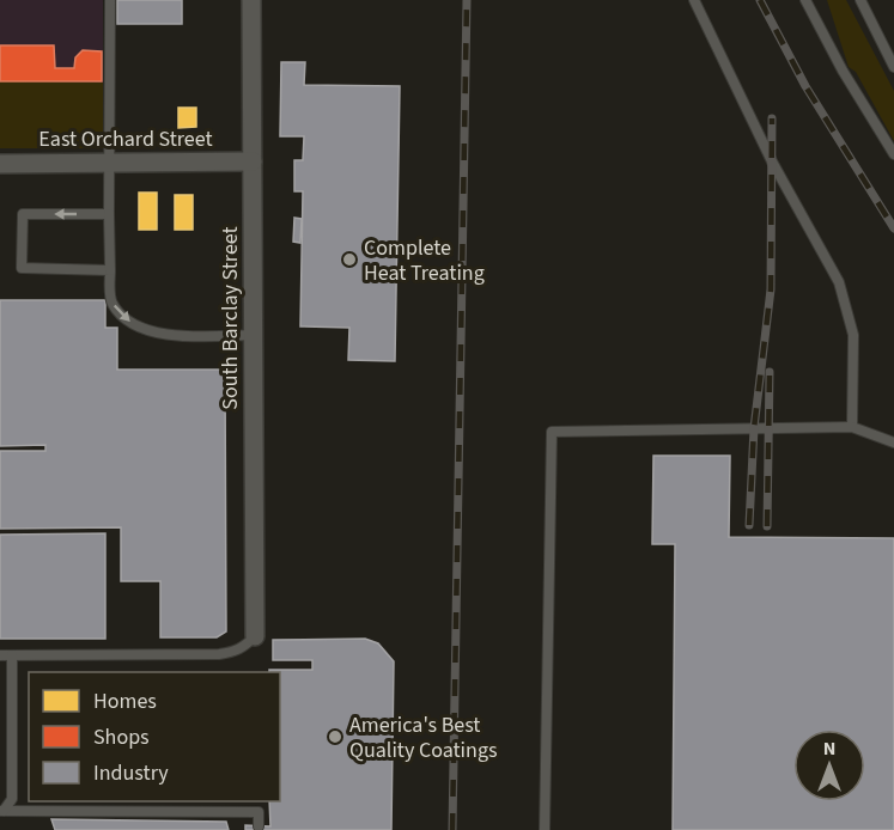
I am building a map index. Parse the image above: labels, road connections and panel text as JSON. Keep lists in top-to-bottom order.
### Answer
{
  "streets": {
    "street": ["East Orchard Street", "South Barclay Street"]
  },
  "crossings": [
    ["East Orchard Street", "South Barclay Street"]
  ],
  "places": ["Complete Heat Treating", "America's Best Quality Coatings"],
  "legend": ["Homes", "Shops", "Industry"],
  "north": "top"
}
